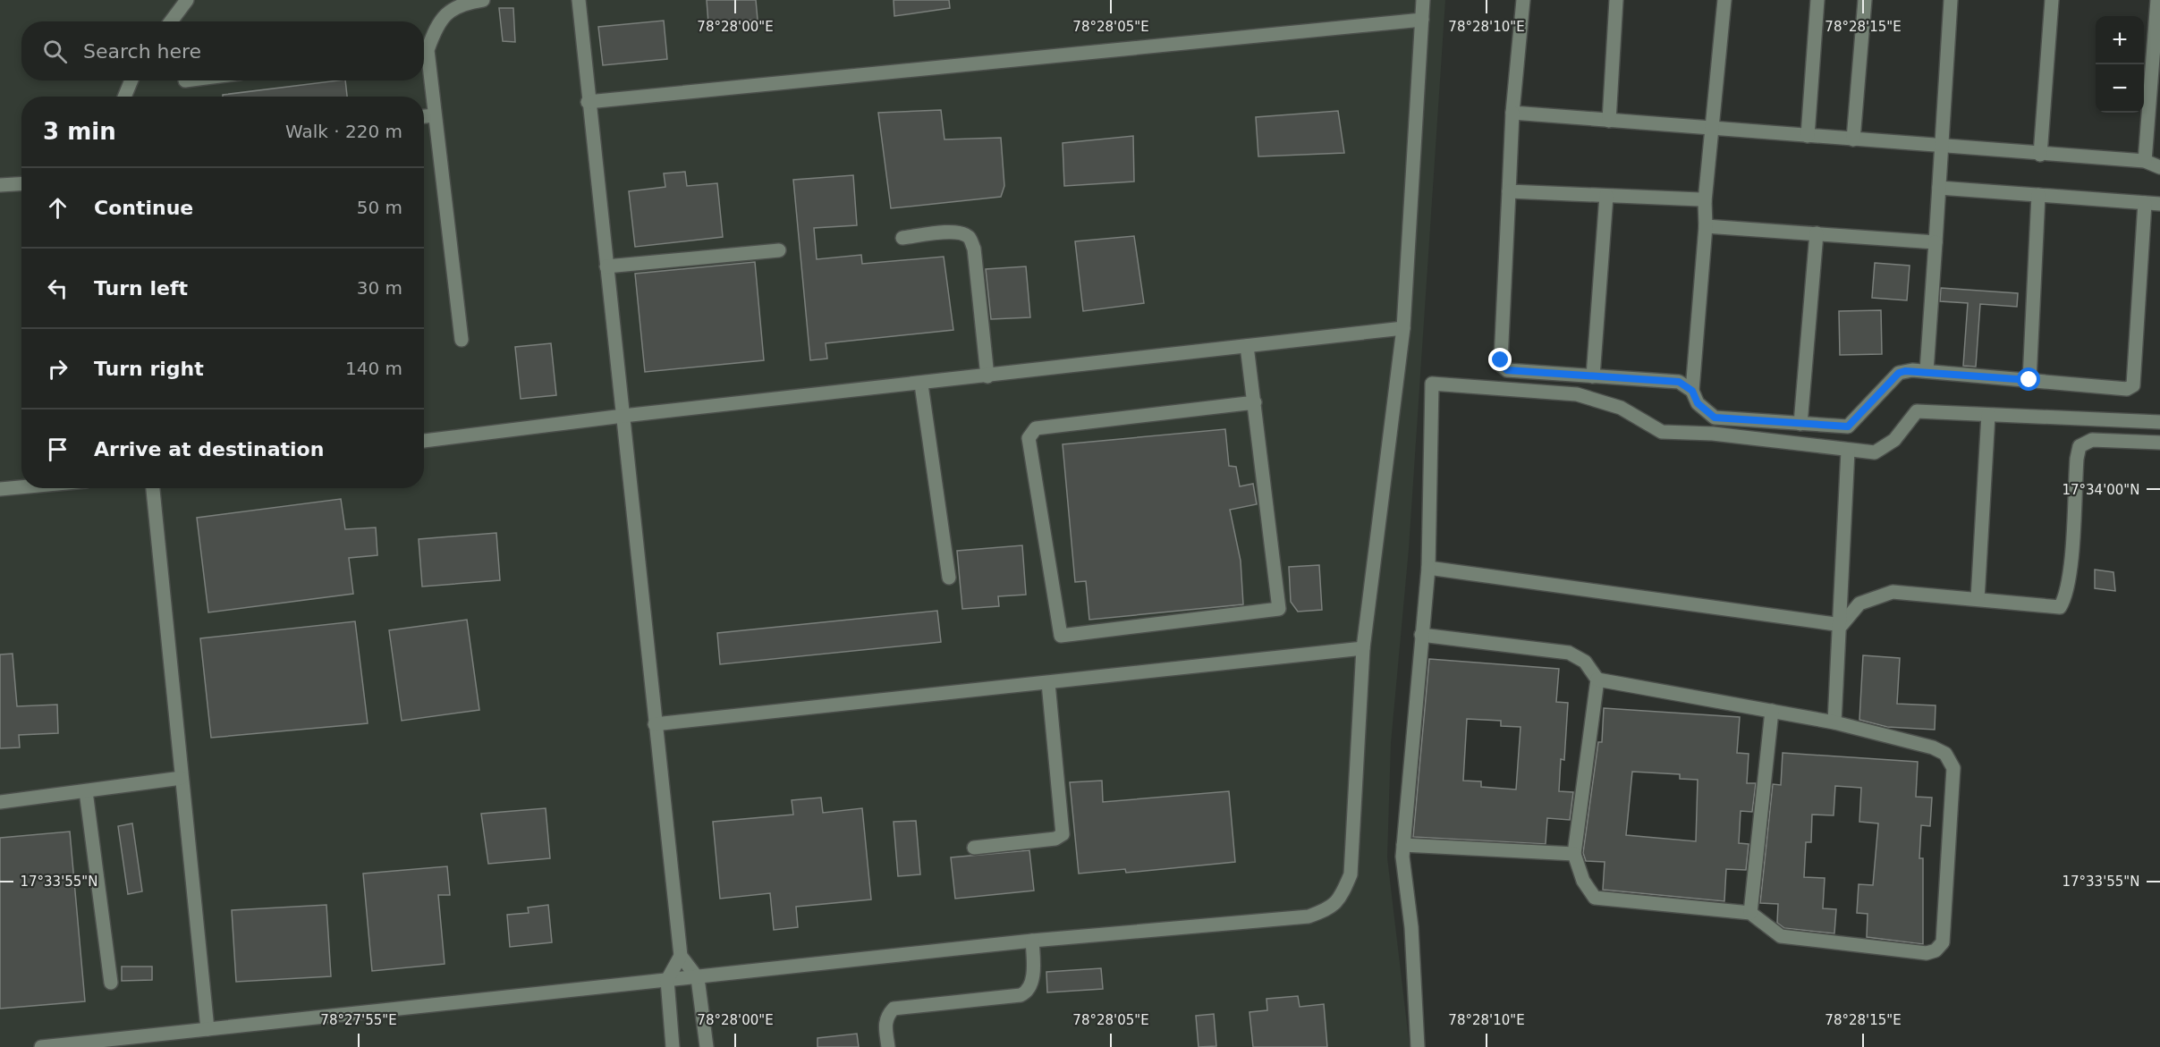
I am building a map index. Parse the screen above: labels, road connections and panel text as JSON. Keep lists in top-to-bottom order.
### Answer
{
  "page": {
    "map_buttons": ["+", "−"],
    "search": "Search here",
    "heading": ["3 min", "Walk · 220 m"],
    "list": [
      ["Continue", "50 m"],
      ["Turn left", "30 m"],
      ["Turn right", "140 m"],
      "Arrive at destination"
    ]
  },
  "coordinates": [
    "78°28'00\"E",
    "78°28'05\"E",
    "78°28'10\"E",
    "78°28'15\"E",
    "17°34'00\"N",
    "17°33'55\"N",
    "78°27'55\"E"
  ]
}
